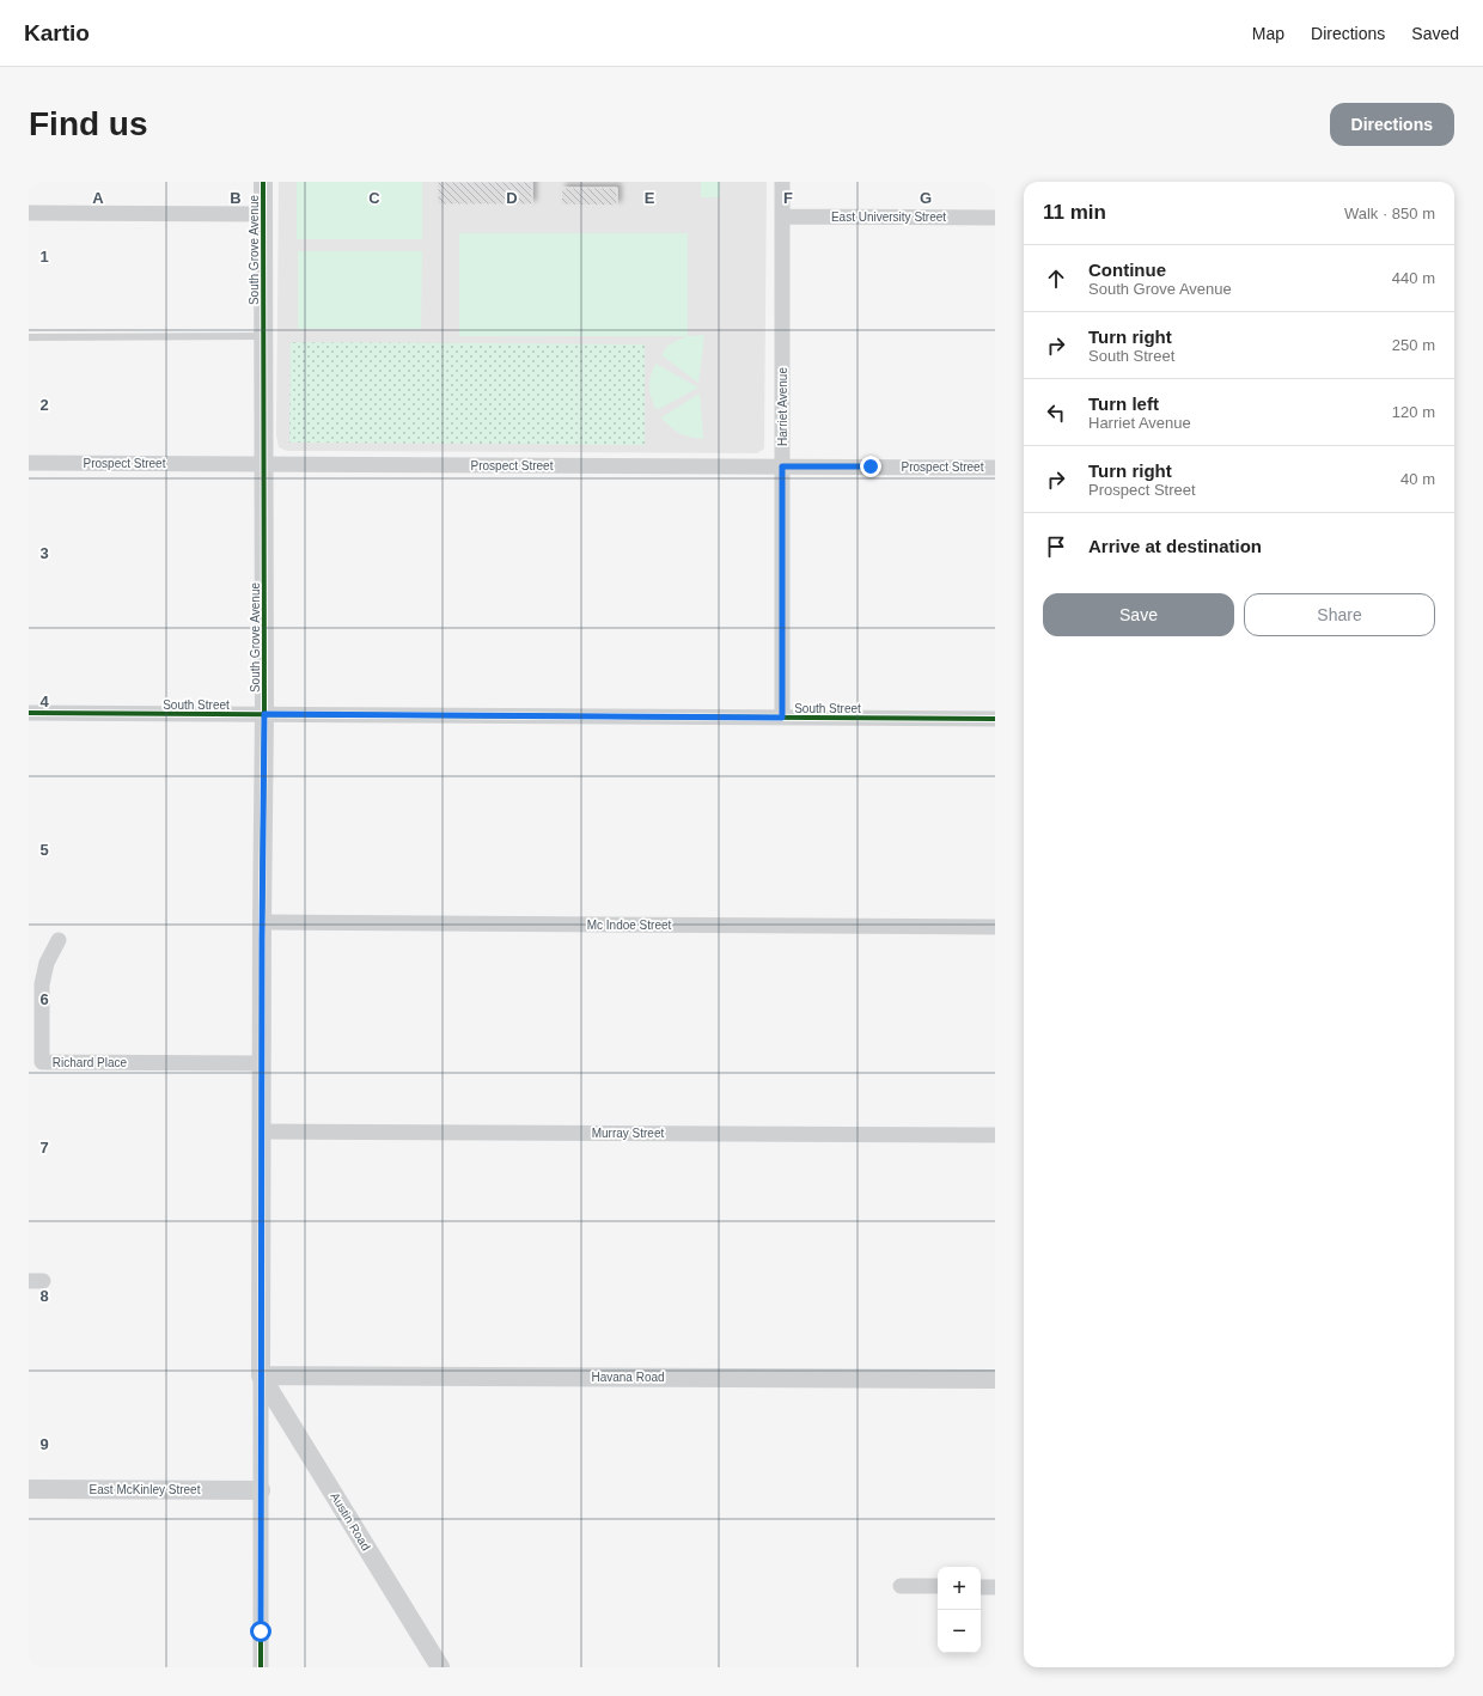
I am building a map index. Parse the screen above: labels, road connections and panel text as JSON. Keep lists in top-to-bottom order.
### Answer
{
  "streets": {
    "street": [
      "East University Street",
      "South Grove Avenue",
      "Harriet Avenue",
      "Prospect Street",
      "South Street",
      "Mc Indoe Street",
      "Richard Place",
      "Murray Street",
      "Havana Road",
      "East McKinley Street",
      "Austin Road"
    ]
  },
  "crossings": [
    ["East University Street", "Harriet Avenue"],
    ["South Grove Avenue", "Prospect Street"],
    ["South Grove Avenue", "South Street"],
    ["South Grove Avenue", "Mc Indoe Street"],
    ["South Grove Avenue", "Richard Place"],
    ["South Grove Avenue", "Murray Street"],
    ["South Grove Avenue", "Havana Road"],
    ["South Grove Avenue", "East McKinley Street"],
    ["South Grove Avenue", "Austin Road"],
    ["Harriet Avenue", "Prospect Street"],
    ["Harriet Avenue", "South Street"],
    ["Havana Road", "Austin Road"]
  ],
  "page": {
    "header": "Kartio",
    "nav": ["Map", "Directions", "Saved"],
    "buttons": [
      "Directions",
      ["Save", "Share"]
    ],
    "title": "Find us",
    "heading": ["11 min", "Walk · 850 m"],
    "list": [
      ["Continue", "South Grove Avenue", "440 m"],
      ["Turn right", "South Street", "250 m"],
      ["Turn left", "Harriet Avenue", "120 m"],
      ["Turn right", "Prospect Street", "40 m"],
      "Arrive at destination"
    ],
    "map_buttons": ["+", "−"]
  },
  "grid": {
    "columns": [
      "A",
      "B",
      "C",
      "D",
      "E",
      "F",
      "G"
    ],
    "rows": [
      "1",
      "2",
      "3",
      "4",
      "5",
      "6",
      "7",
      "8",
      "9"
    ]
  }
}
